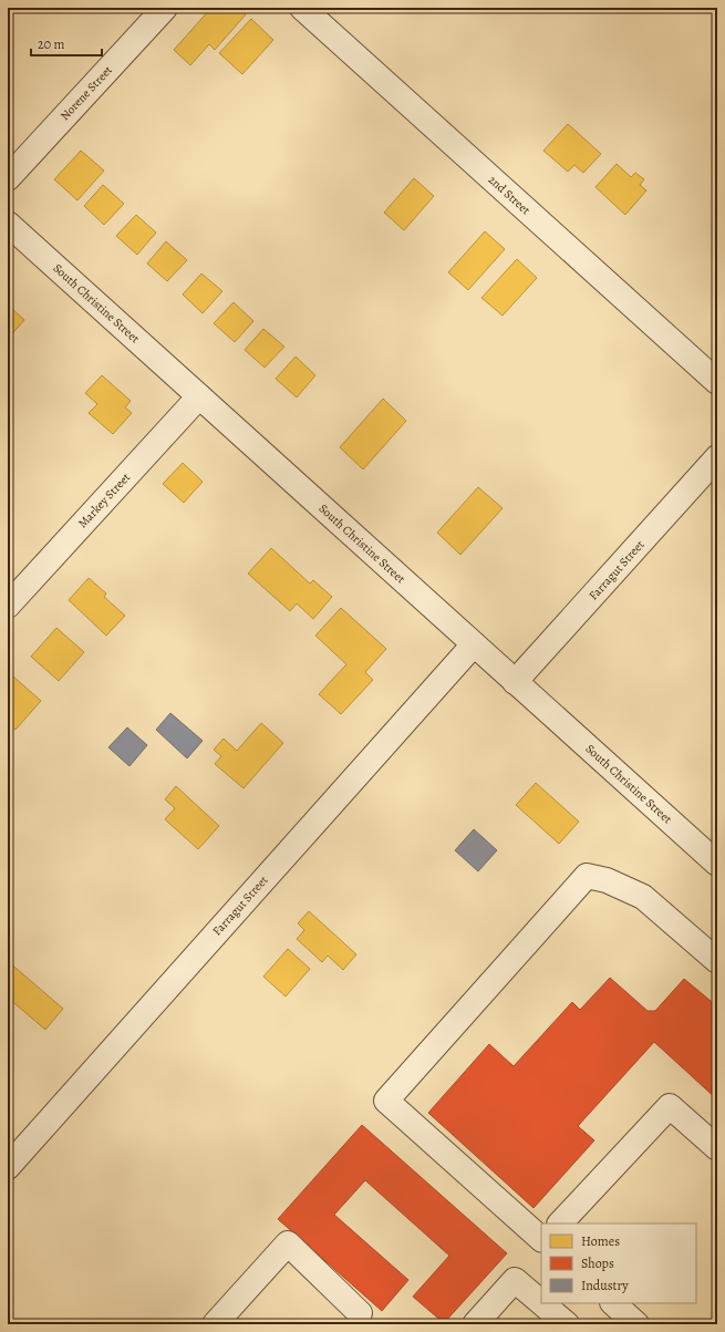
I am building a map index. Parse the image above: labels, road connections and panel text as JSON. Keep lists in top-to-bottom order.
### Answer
{
  "streets": {
    "street": [
      "Norene Street",
      "2nd Street",
      "South Christine Street",
      "Markey Street",
      "Farragut Street"
    ]
  },
  "crossings": [
    ["South Christine Street", "Markey Street"],
    ["South Christine Street", "Farragut Street"]
  ],
  "legend": ["Homes", "Shops", "Industry"],
  "scale_bar": "20 m"
}
